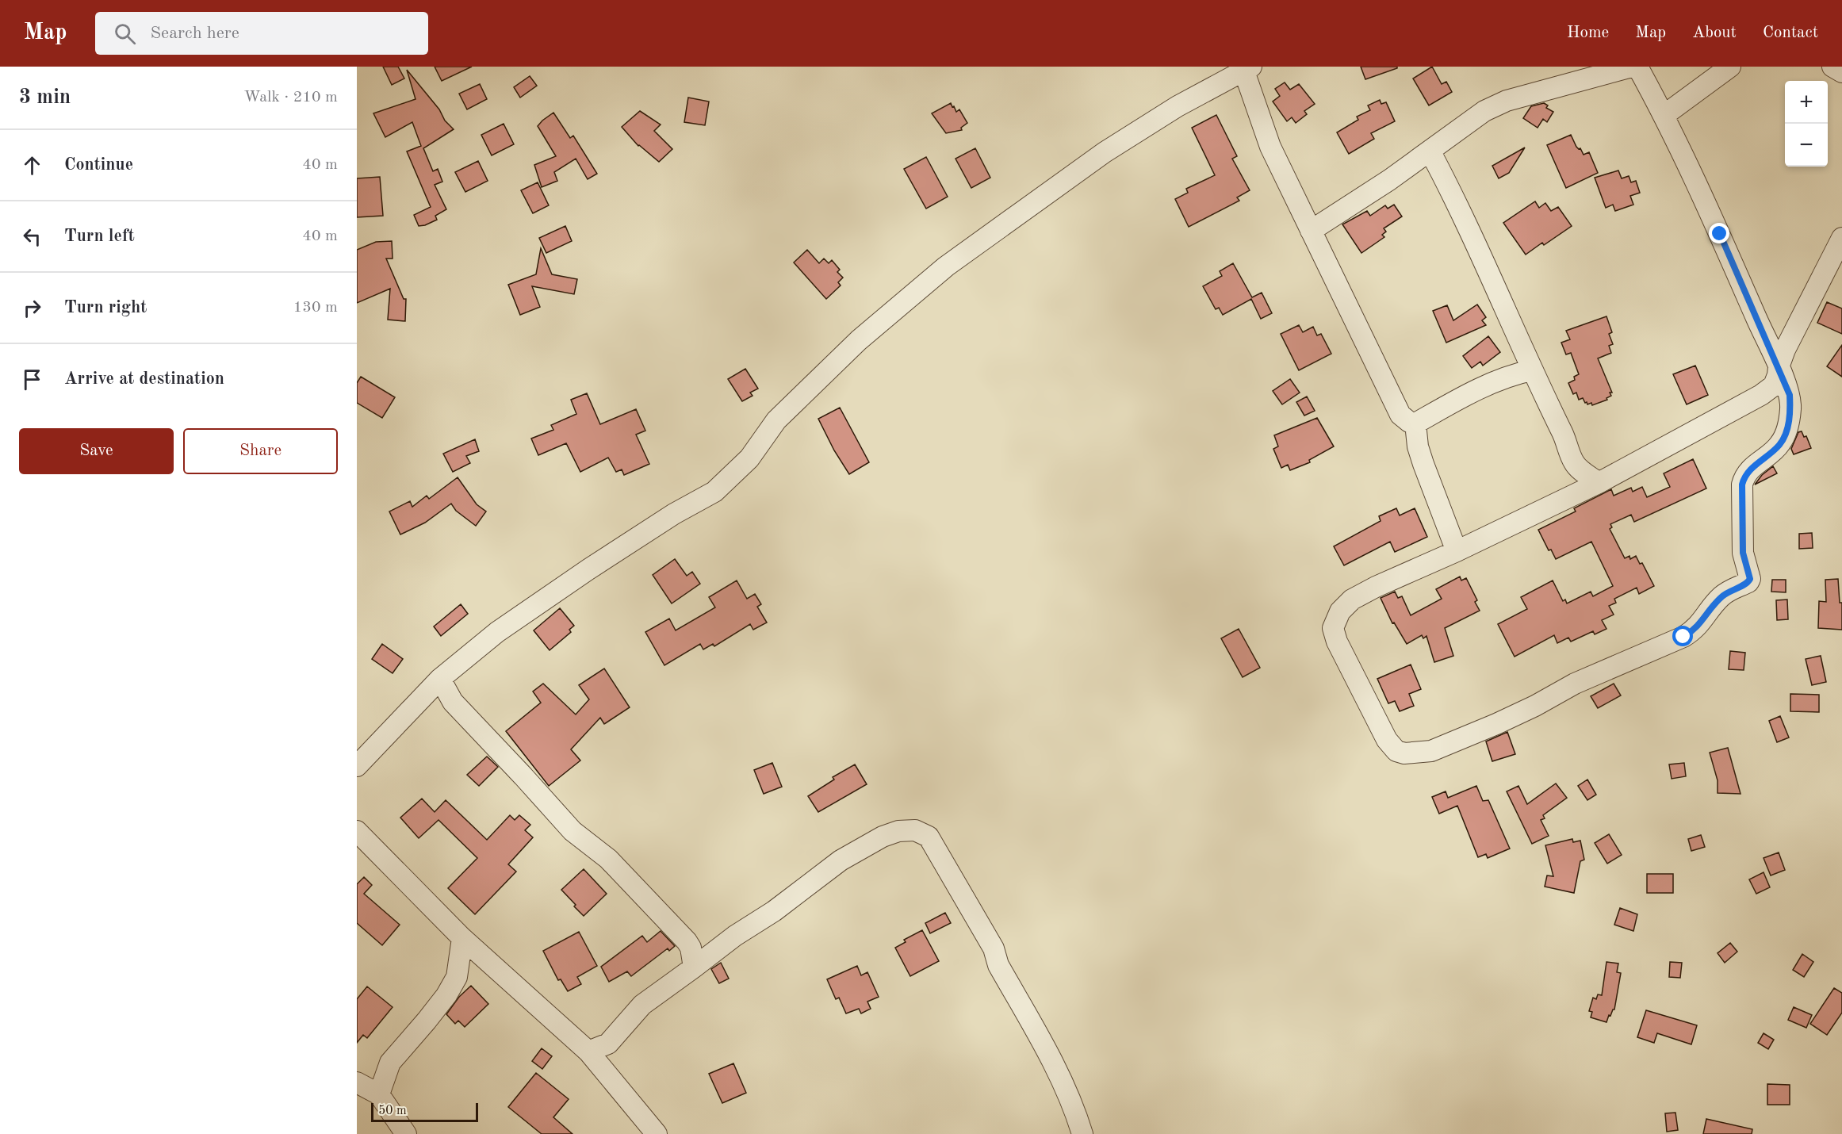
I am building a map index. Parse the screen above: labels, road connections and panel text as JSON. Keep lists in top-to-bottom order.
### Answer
{
  "scale_bar": "50 m",
  "page": {
    "header": "Map",
    "search": "Search here",
    "nav": [
      "Home",
      "Map",
      "About",
      "Contact"
    ],
    "heading": ["3 min", "Walk · 210 m"],
    "map_buttons": ["+", "−"],
    "list": [
      ["Continue", "40 m"],
      ["Turn left", "40 m"],
      ["Turn right", "130 m"],
      "Arrive at destination"
    ],
    "buttons": ["Save", "Share"],
    "scale": "50 m"
  }
}
